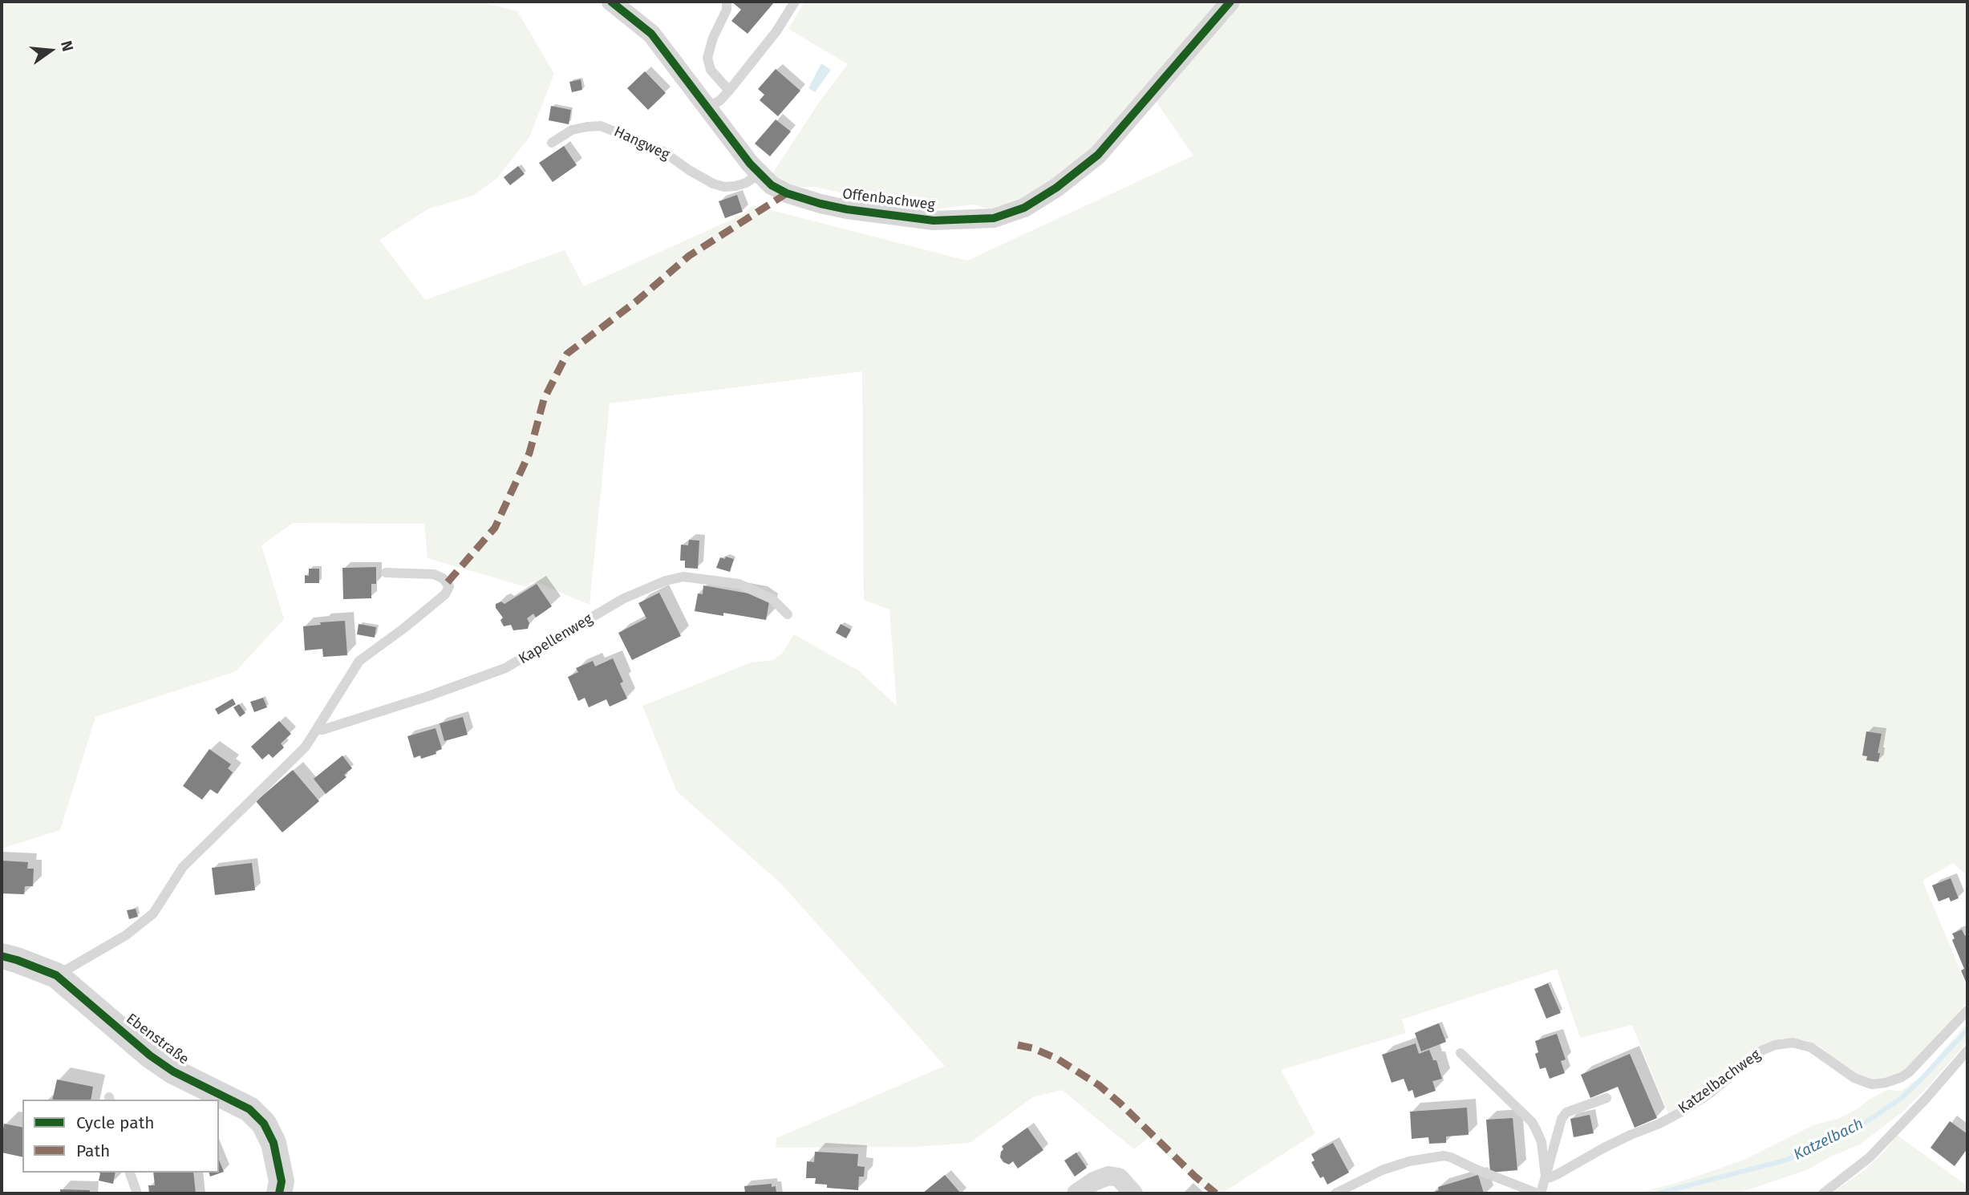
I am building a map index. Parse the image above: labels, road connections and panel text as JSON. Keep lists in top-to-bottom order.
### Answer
{
  "streets": {
    "street": ["Offenbachweg", "Ebenstraße"],
    "lane": ["Hangweg", "Kapellenweg", "Katzelbachweg"]
  },
  "crossings": [
    ["Hangweg", "Offenbachweg"]
  ],
  "water": ["Katzelbach"],
  "legend": ["Cycle path", "Path"],
  "north": "right"
}
